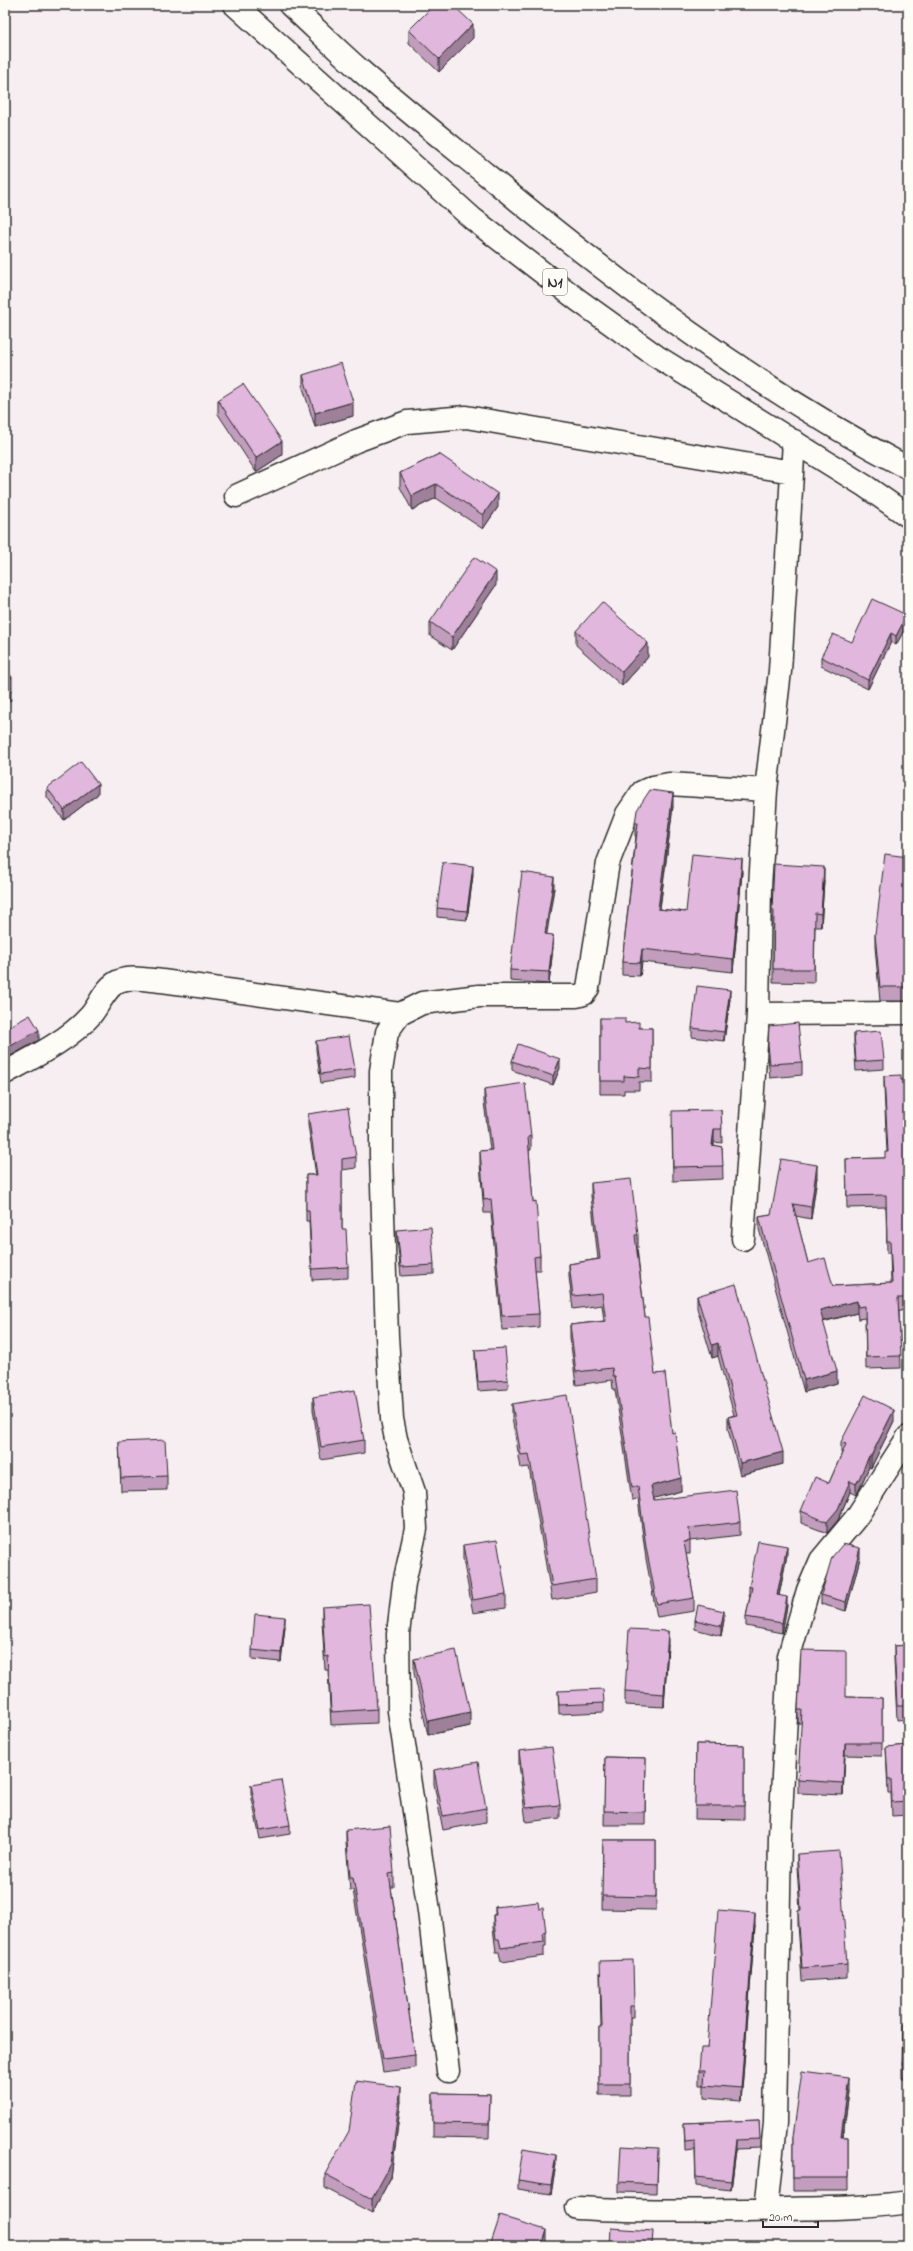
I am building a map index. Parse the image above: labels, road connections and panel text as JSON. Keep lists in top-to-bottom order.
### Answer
{
  "streets": {
    "street": ["N1"]
  },
  "scale_bar": "20 m"
}
